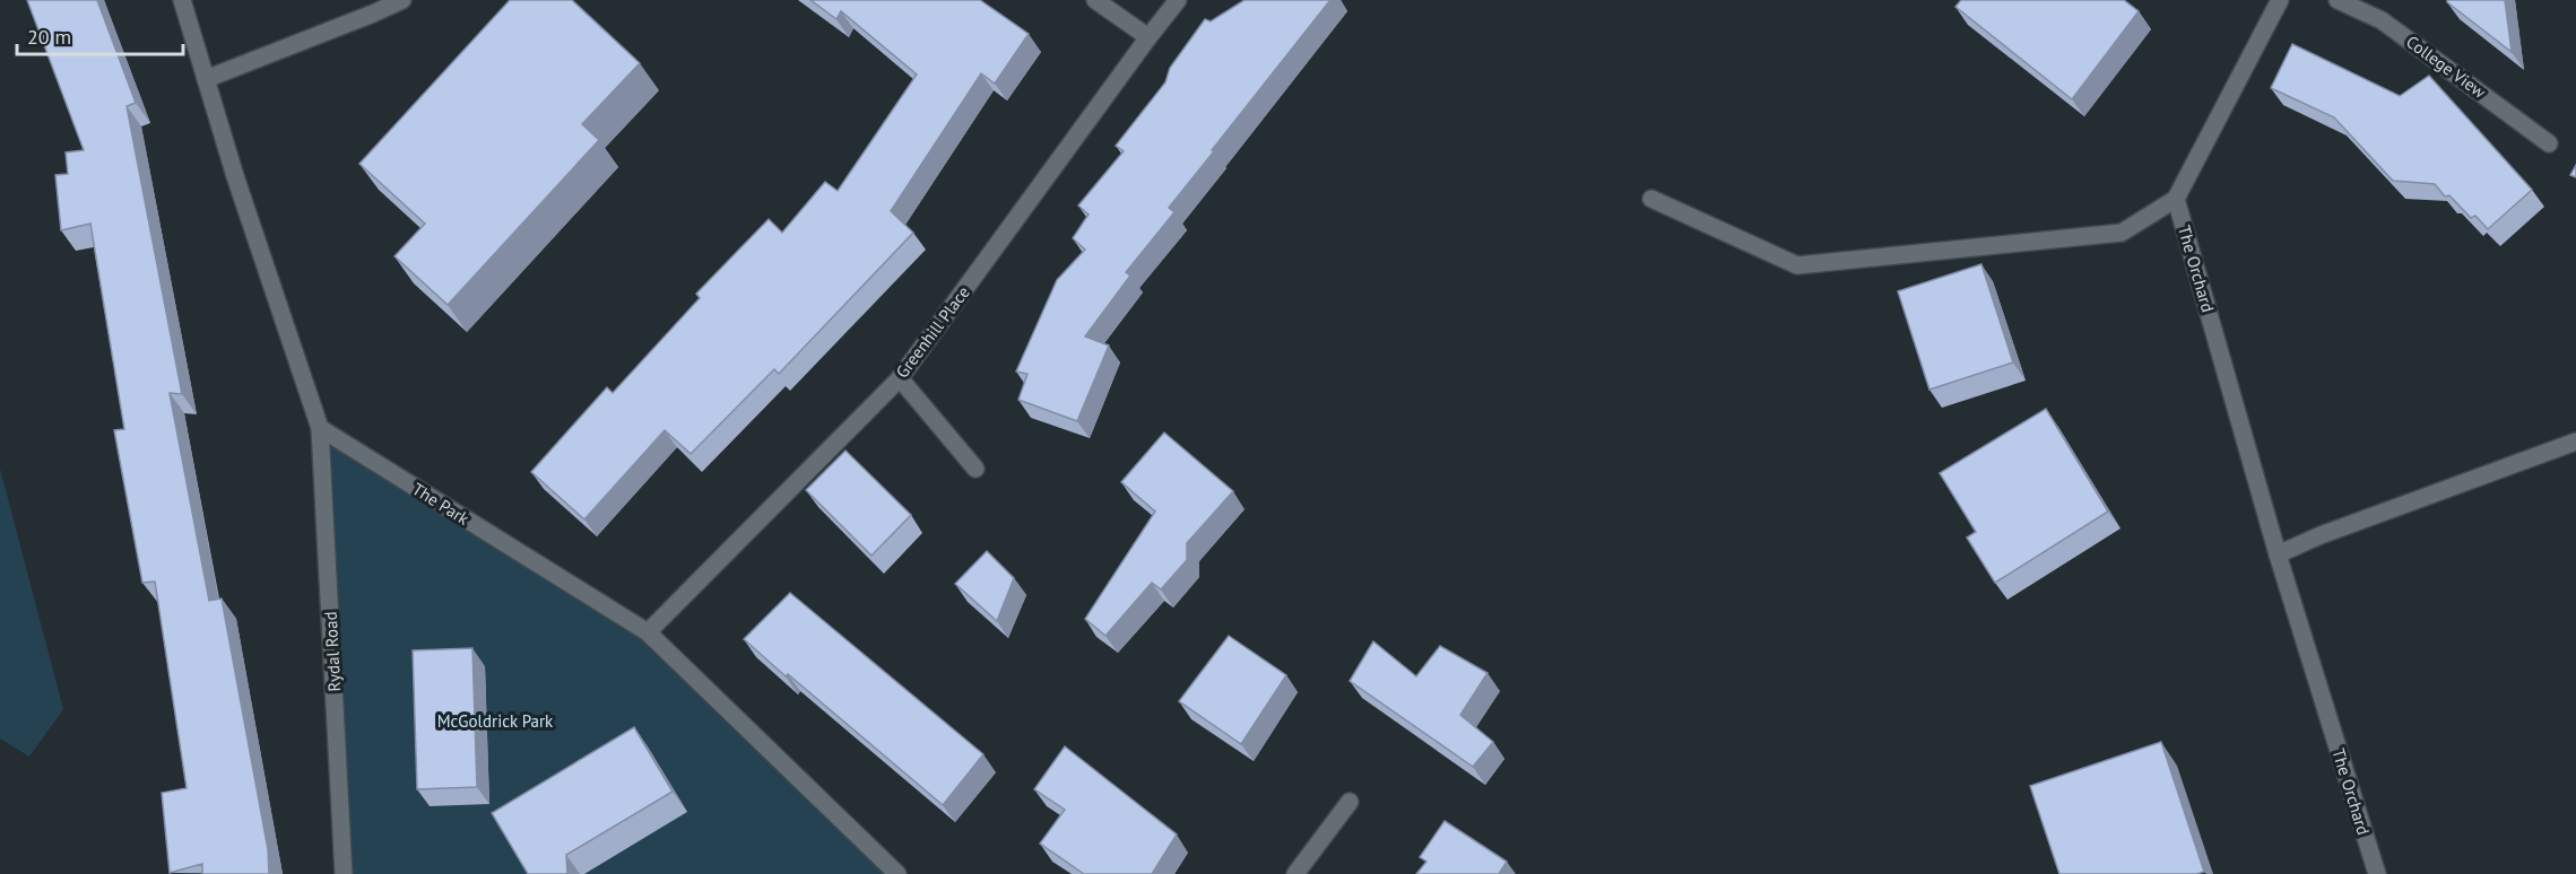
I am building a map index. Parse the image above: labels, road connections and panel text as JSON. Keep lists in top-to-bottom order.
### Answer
{
  "streets": {
    "street": [
      "College View",
      "The Orchard",
      "Greenhill Place",
      "The Park",
      "Rydal Road"
    ]
  },
  "crossings": [
    ["Greenhill Place", "The Park"],
    ["The Park", "Rydal Road"]
  ],
  "parks": ["McGoldrick Park"],
  "scale_bar": "20 m"
}
